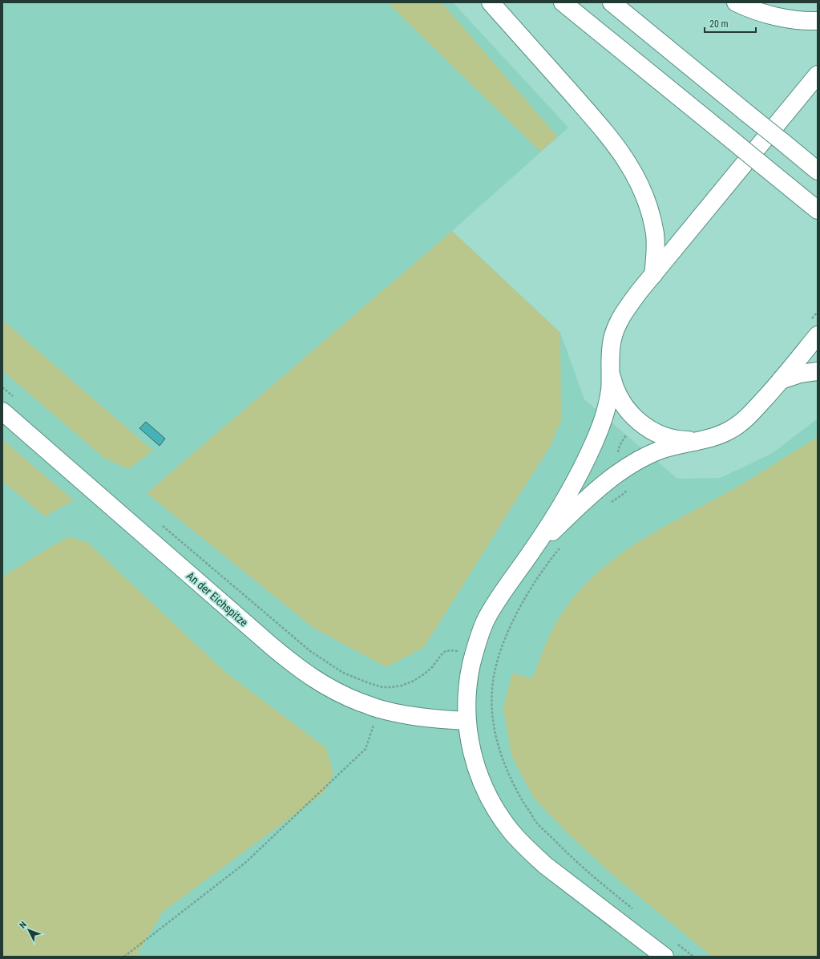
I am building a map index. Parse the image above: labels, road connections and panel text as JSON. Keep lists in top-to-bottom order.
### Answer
{
  "streets": {
    "main road": ["An der Eichspitze"]
  },
  "scale_bar": "20 m",
  "north": "top left"
}
